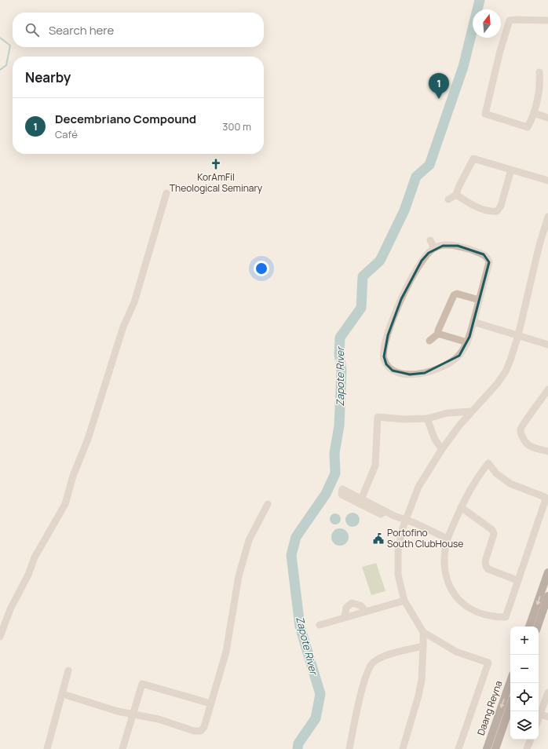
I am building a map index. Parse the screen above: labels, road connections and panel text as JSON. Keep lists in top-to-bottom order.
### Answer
{
  "streets": {
    "main road": ["Daang Reyna"]
  },
  "water": ["Zapote River"],
  "places": {
    "church": ["KorAmFil Theological Seminary"],
    "public building": ["Portofino South ClubHouse"]
  },
  "north": "top",
  "page": {
    "search": "Search here",
    "heading": "Nearby",
    "pins": "1",
    "list": [
      {
        "mark": "1",
        "name": "Decembriano Compound",
        "note": "Café",
        "value": "300 m"
      }
    ],
    "map_buttons": ["+", "−"]
  }
}
